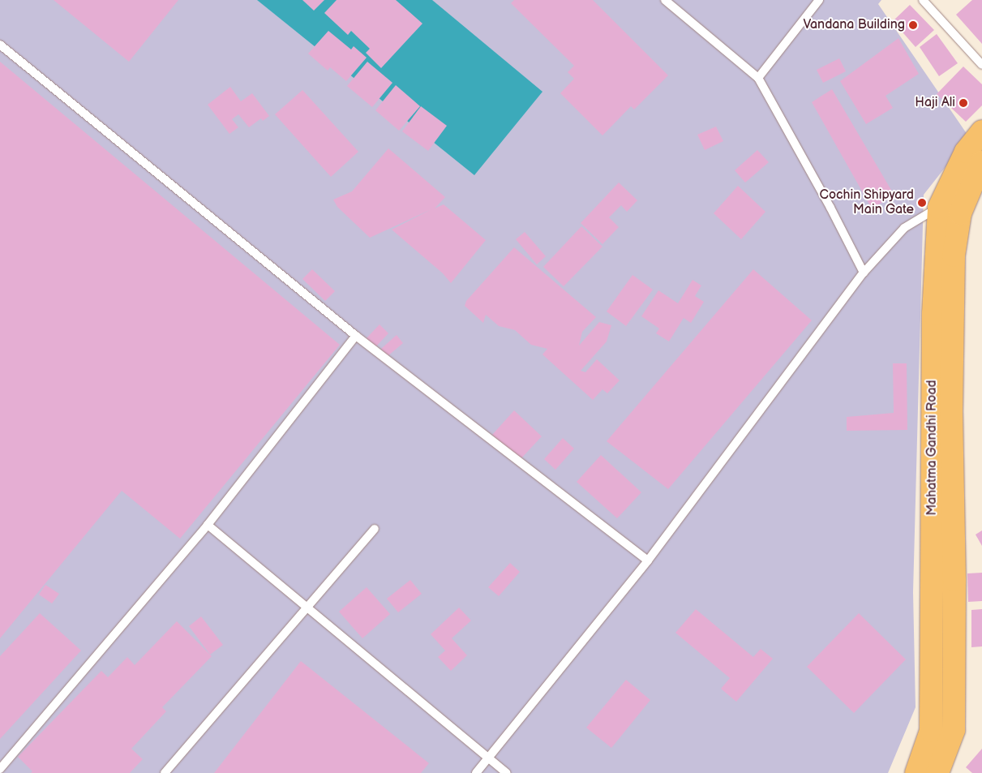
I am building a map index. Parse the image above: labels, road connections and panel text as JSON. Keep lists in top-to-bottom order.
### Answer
{
  "streets": {
    "main road": ["Mahatma Gandhi Road"]
  },
  "places": ["Vandana Building", "Haji Ali", "Cochin Shipyard Main Gate"]
}
